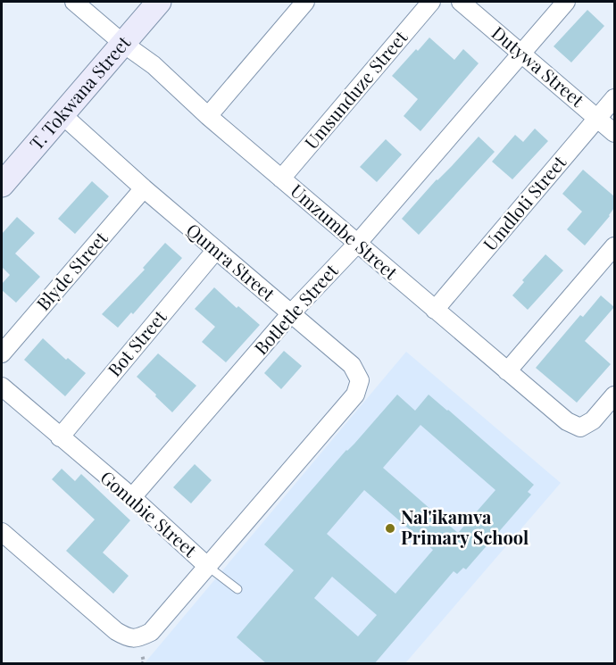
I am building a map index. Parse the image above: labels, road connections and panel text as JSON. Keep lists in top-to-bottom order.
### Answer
{
  "streets": {
    "street": [
      "Dutywa Street",
      "Umsunduze Street",
      "T. Tokwana Street",
      "Umdloti Street",
      "Umzumbe Street",
      "Qumra Street",
      "Blyde Street",
      "Botletle Street",
      "Bot Street",
      "Gonubie Street"
    ]
  },
  "crossings": [
    ["Dutywa Street", "Umdloti Street"],
    ["Dutywa Street", "Botletle Street"],
    ["Umsunduze Street", "Umzumbe Street"],
    ["T. Tokwana Street", "Umzumbe Street"],
    ["T. Tokwana Street", "Qumra Street"],
    ["Umdloti Street", "Umzumbe Street"],
    ["Umzumbe Street", "Botletle Street"],
    ["Qumra Street", "Blyde Street"],
    ["Qumra Street", "Botletle Street"],
    ["Qumra Street", "Bot Street"],
    ["Qumra Street", "Gonubie Street"],
    ["Botletle Street", "Gonubie Street"],
    ["Bot Street", "Gonubie Street"]
  ],
  "places": ["Nal'ikamva Primary School"]
}
